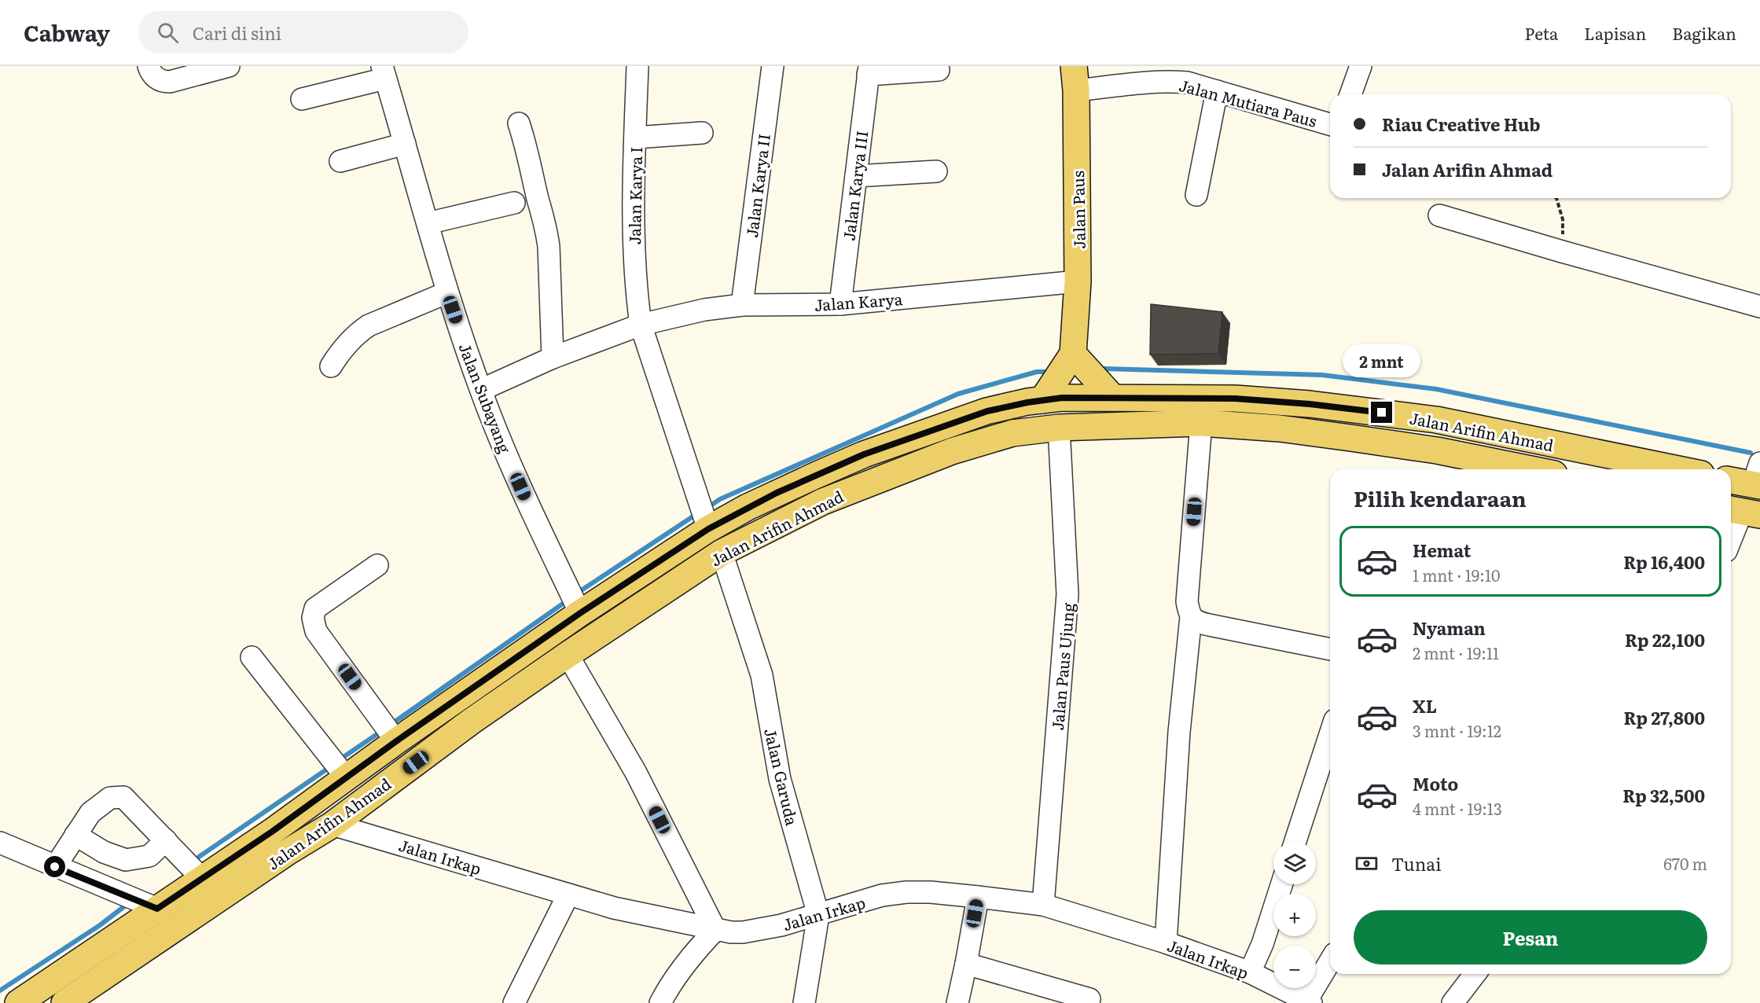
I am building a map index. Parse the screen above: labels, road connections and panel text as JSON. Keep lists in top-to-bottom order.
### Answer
{
  "streets": {
    "main road": ["Jalan Paus", "Jalan Arifin Ahmad"],
    "street": [
      "Jalan Mutiara Paus",
      "Jalan Karya II",
      "Jalan Karya III",
      "Jalan Karya I",
      "Jalan Karya",
      "Jalan Subayang",
      "Jalan Paus Ujung",
      "Jalan Garuda",
      "Jalan Irkap"
    ]
  },
  "crossings": [
    ["Jalan Mutiara Paus", "Jalan Paus"],
    ["Jalan Karya II", "Jalan Karya"],
    ["Jalan Karya III", "Jalan Karya"],
    ["Jalan Karya I", "Jalan Karya"],
    ["Jalan Paus", "Jalan Karya"],
    ["Jalan Paus", "Jalan Arifin Ahmad"],
    ["Jalan Karya", "Jalan Subayang"],
    ["Jalan Subayang", "Jalan Arifin Ahmad"],
    ["Jalan Arifin Ahmad", "Jalan Paus Ujung"],
    ["Jalan Arifin Ahmad", "Jalan Garuda"],
    ["Jalan Arifin Ahmad", "Jalan Irkap"],
    ["Jalan Paus Ujung", "Jalan Irkap"],
    ["Jalan Garuda", "Jalan Irkap"]
  ],
  "page": {
    "header": "Cabway",
    "search": "Cari di sini",
    "nav": ["Peta", "Lapisan", "Bagikan"],
    "banner": ["Riau Creative Hub", "Jalan Arifin Ahmad"],
    "bubble": "2 mnt",
    "heading": "Pilih kendaraan",
    "list": [
      {
        "name": "Hemat",
        "note": "1 mnt · 19:10",
        "value": "Rp 16,400"
      },
      {
        "name": "Nyaman",
        "note": "2 mnt · 19:11",
        "value": "Rp 22,100"
      },
      {
        "name": "XL",
        "note": "3 mnt · 19:12",
        "value": "Rp 27,800"
      },
      {
        "name": "Moto",
        "note": "4 mnt · 19:13",
        "value": "Rp 32,500"
      }
    ],
    "pay": ["Tunai", "670 m"],
    "map_buttons": ["+", "−"],
    "buttons": "Pesan"
  }
}
